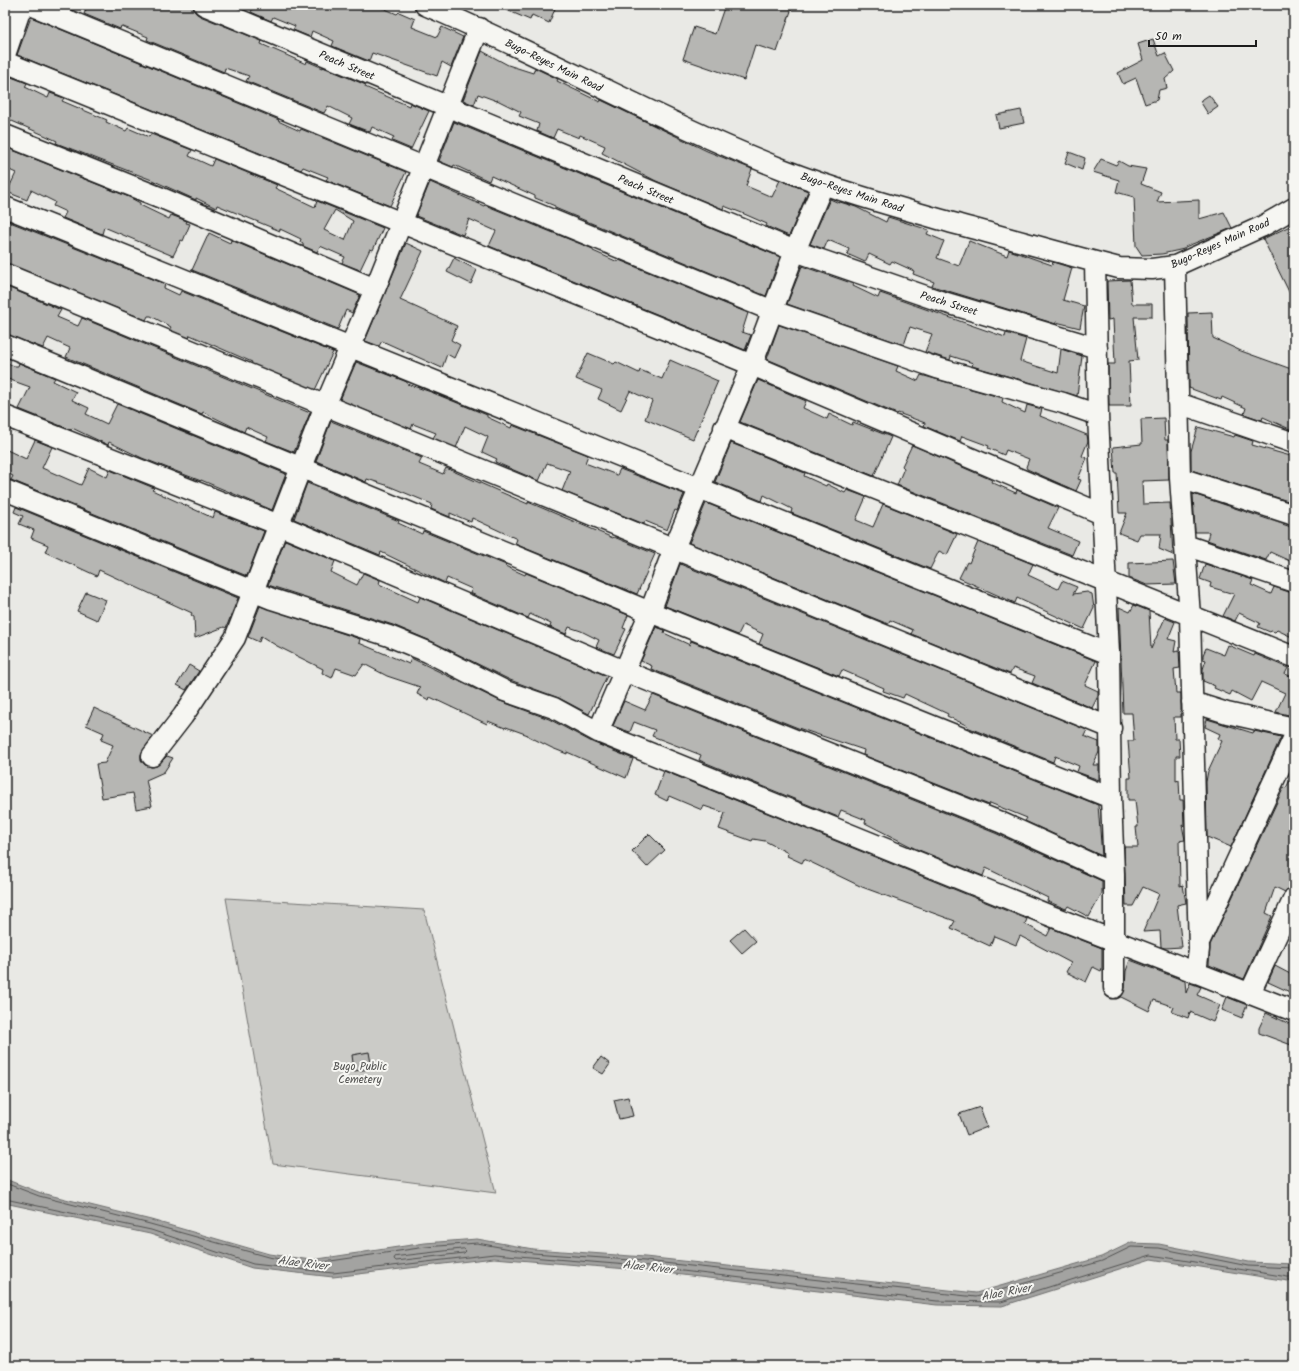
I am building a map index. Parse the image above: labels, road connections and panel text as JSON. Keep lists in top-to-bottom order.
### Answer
{
  "streets": {
    "street": ["Peach Street", "Bugo-Reyes Main Road"]
  },
  "water": ["Alae River"],
  "parks": ["Bugo Public Cemetery"],
  "scale_bar": "50 m"
}
